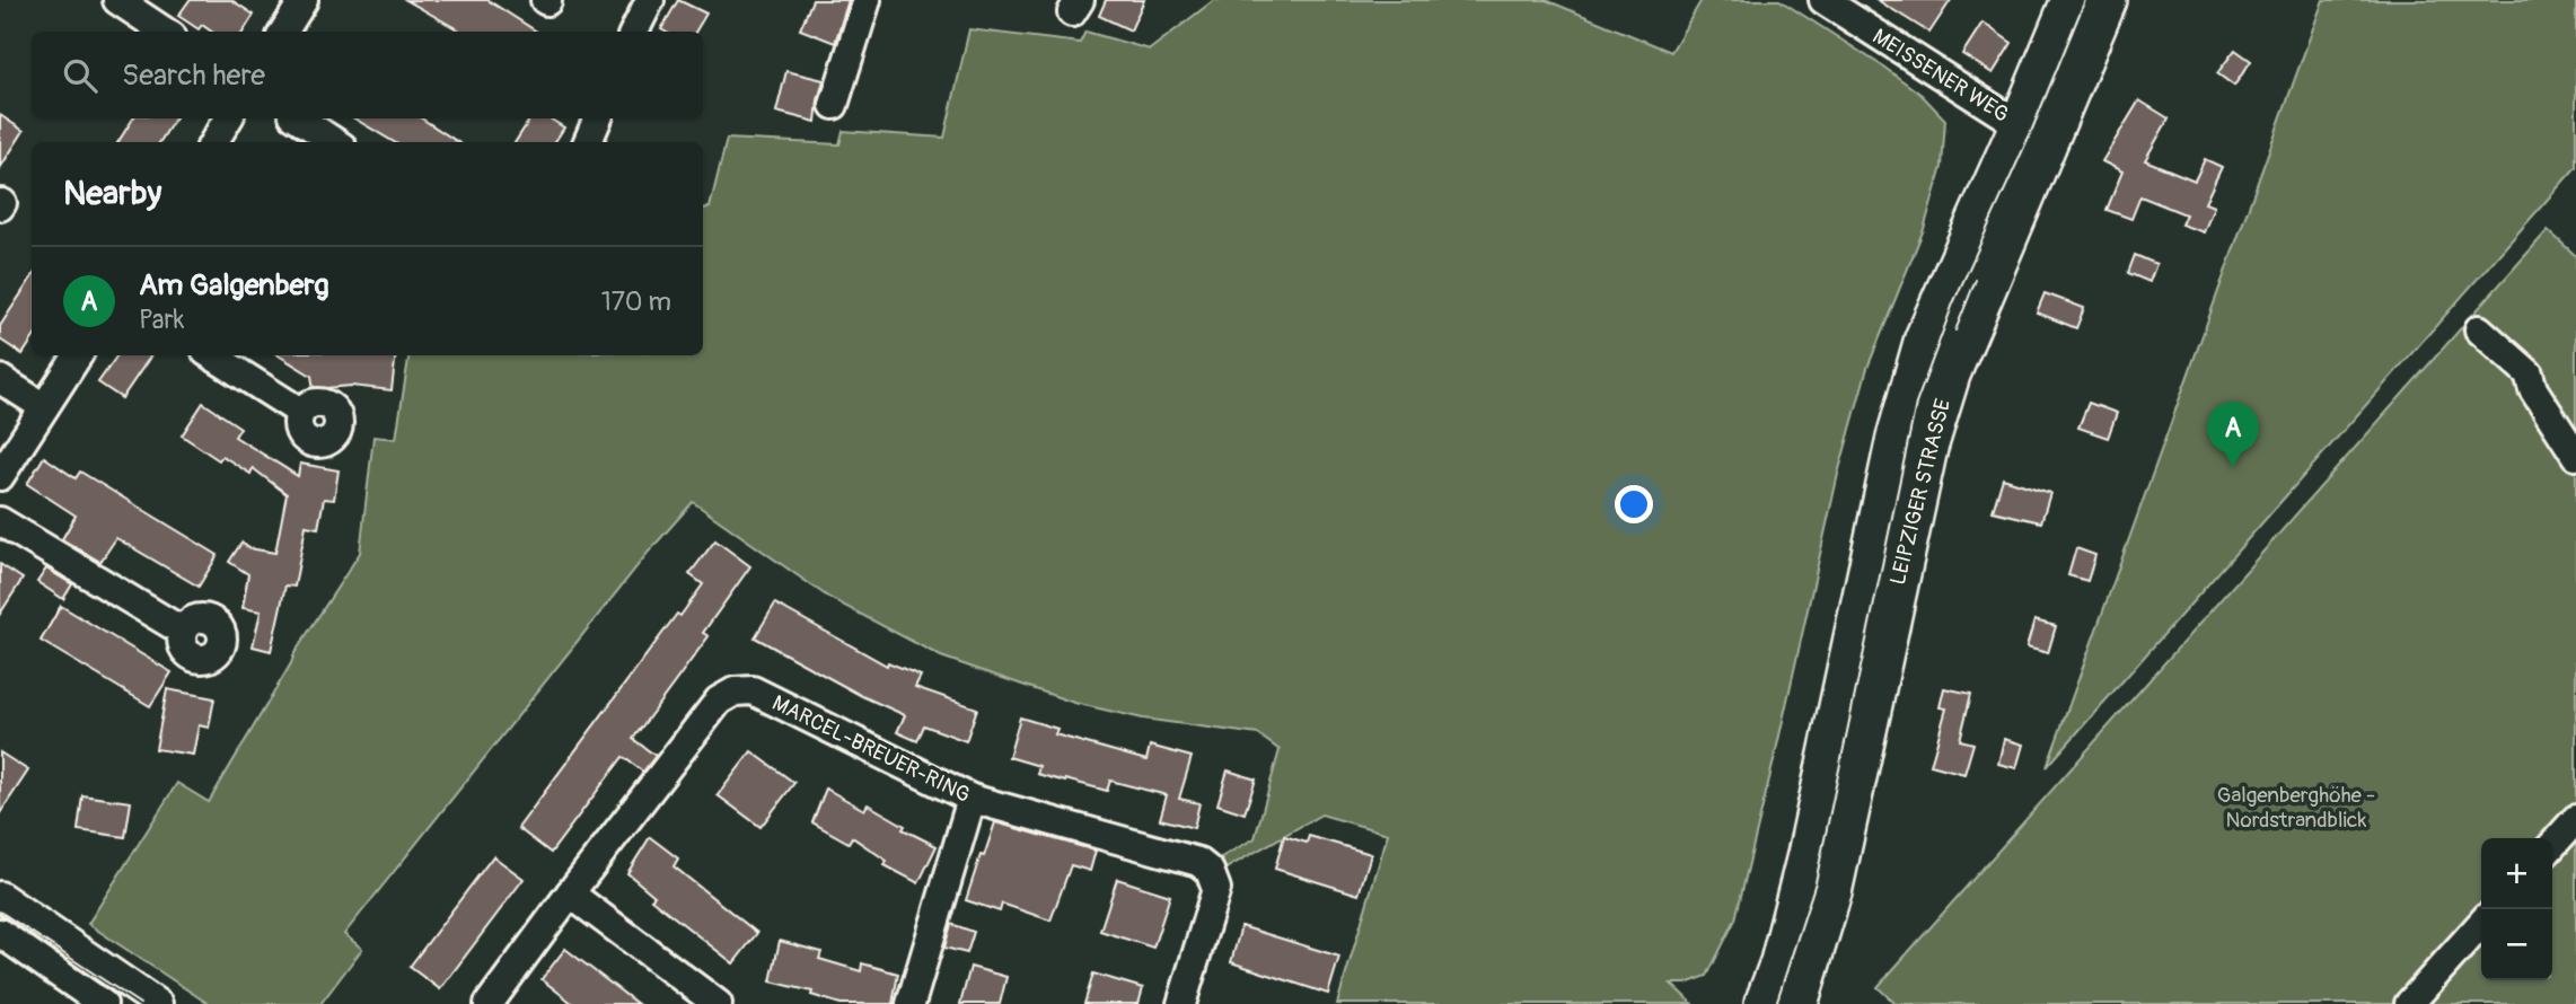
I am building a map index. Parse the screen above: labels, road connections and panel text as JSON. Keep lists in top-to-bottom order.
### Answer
{
  "streets": {
    "main road": ["LEIPZIGER STRASSE"],
    "street": ["MEISSENER WEG", "MARCEL-BREUER-RING"]
  },
  "crossings": [
    ["MEISSENER WEG", "LEIPZIGER STRASSE"]
  ],
  "parks": ["Galgenberghöhe - Nordstrandblick"],
  "page": {
    "search": "Search here",
    "heading": "Nearby",
    "list": [
      {
        "mark": "A",
        "name": "Am Galgenberg",
        "note": "Park",
        "value": "170 m"
      }
    ],
    "pins": "A",
    "map_buttons": ["+", "−"]
  }
}
